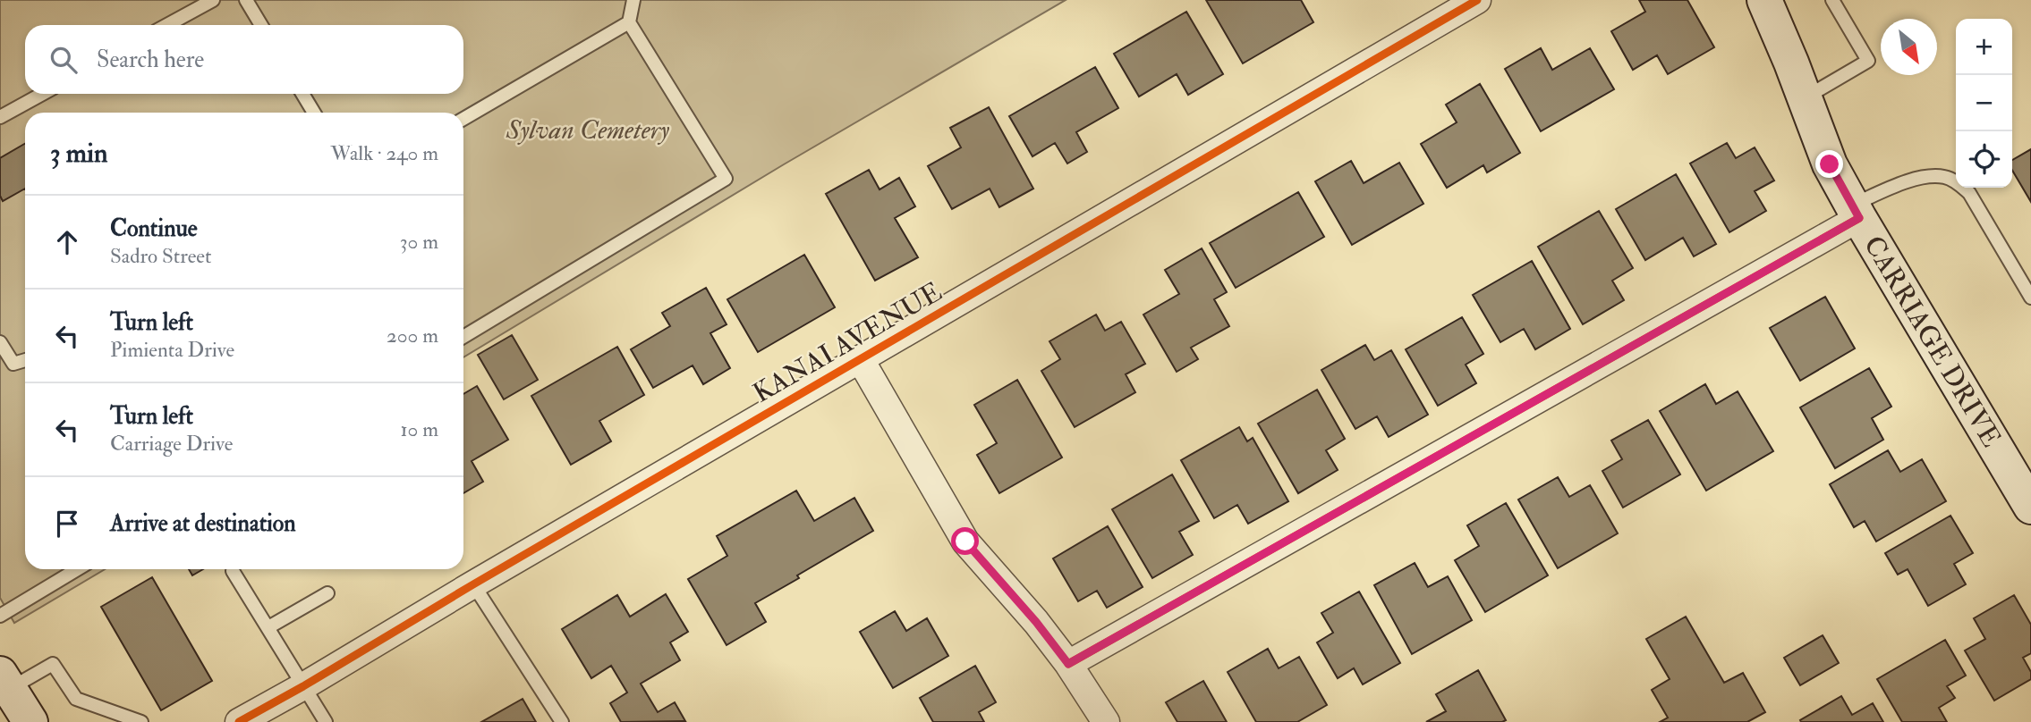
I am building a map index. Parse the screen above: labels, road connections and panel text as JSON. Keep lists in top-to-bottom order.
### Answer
{
  "streets": {
    "street": ["CARRIAGE DRIVE", "KANAI AVENUE"]
  },
  "parks": ["Sylvan Cemetery"],
  "north": "bottom right",
  "page": {
    "map_buttons": ["+", "−"],
    "search": "Search here",
    "heading": ["3 min", "Walk · 240 m"],
    "list": [
      ["Continue", "Sadro Street", "30 m"],
      ["Turn left", "Pimienta Drive", "200 m"],
      ["Turn left", "Carriage Drive", "10 m"],
      "Arrive at destination"
    ]
  }
}
